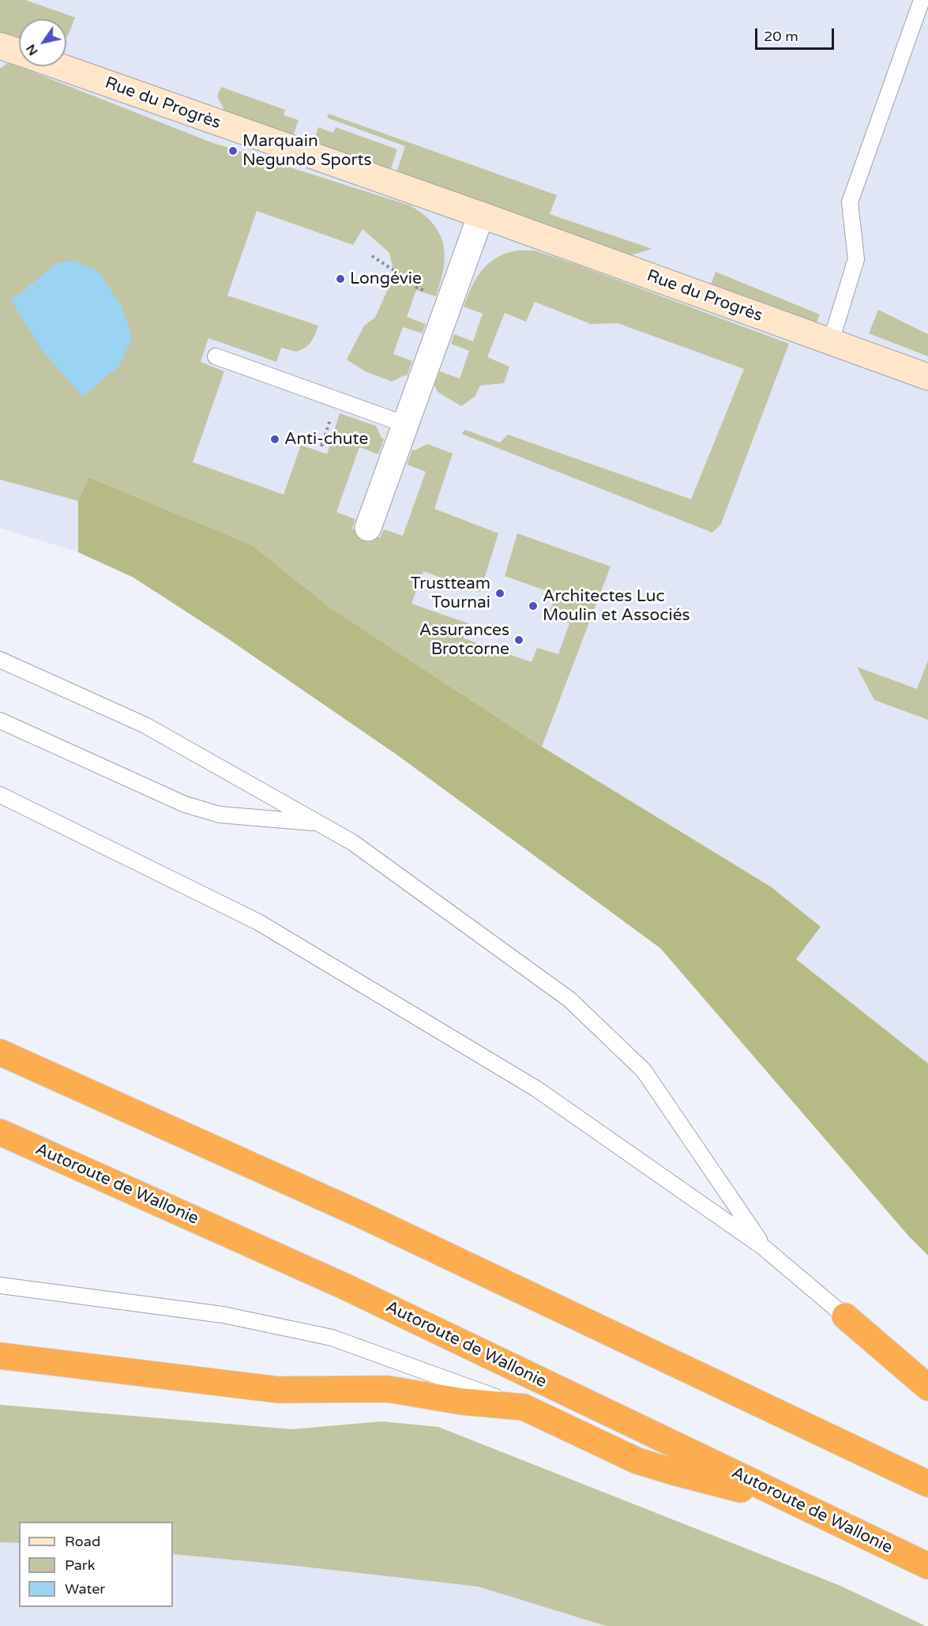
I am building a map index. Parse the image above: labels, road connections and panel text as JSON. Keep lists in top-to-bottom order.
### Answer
{
  "streets": {
    "highway": ["Autoroute de Wallonie"],
    "street": ["Rue du Progrès"]
  },
  "places": [
    "Marquain Negundo Sports",
    "Longévie",
    "Anti-chute",
    "Trustteam Tournai",
    "Architectes Luc Moulin et Associés",
    "Assurances Brotcorne"
  ],
  "legend": ["Road", "Park", "Water"],
  "scale_bar": "20 m",
  "north": "bottom left"
}
